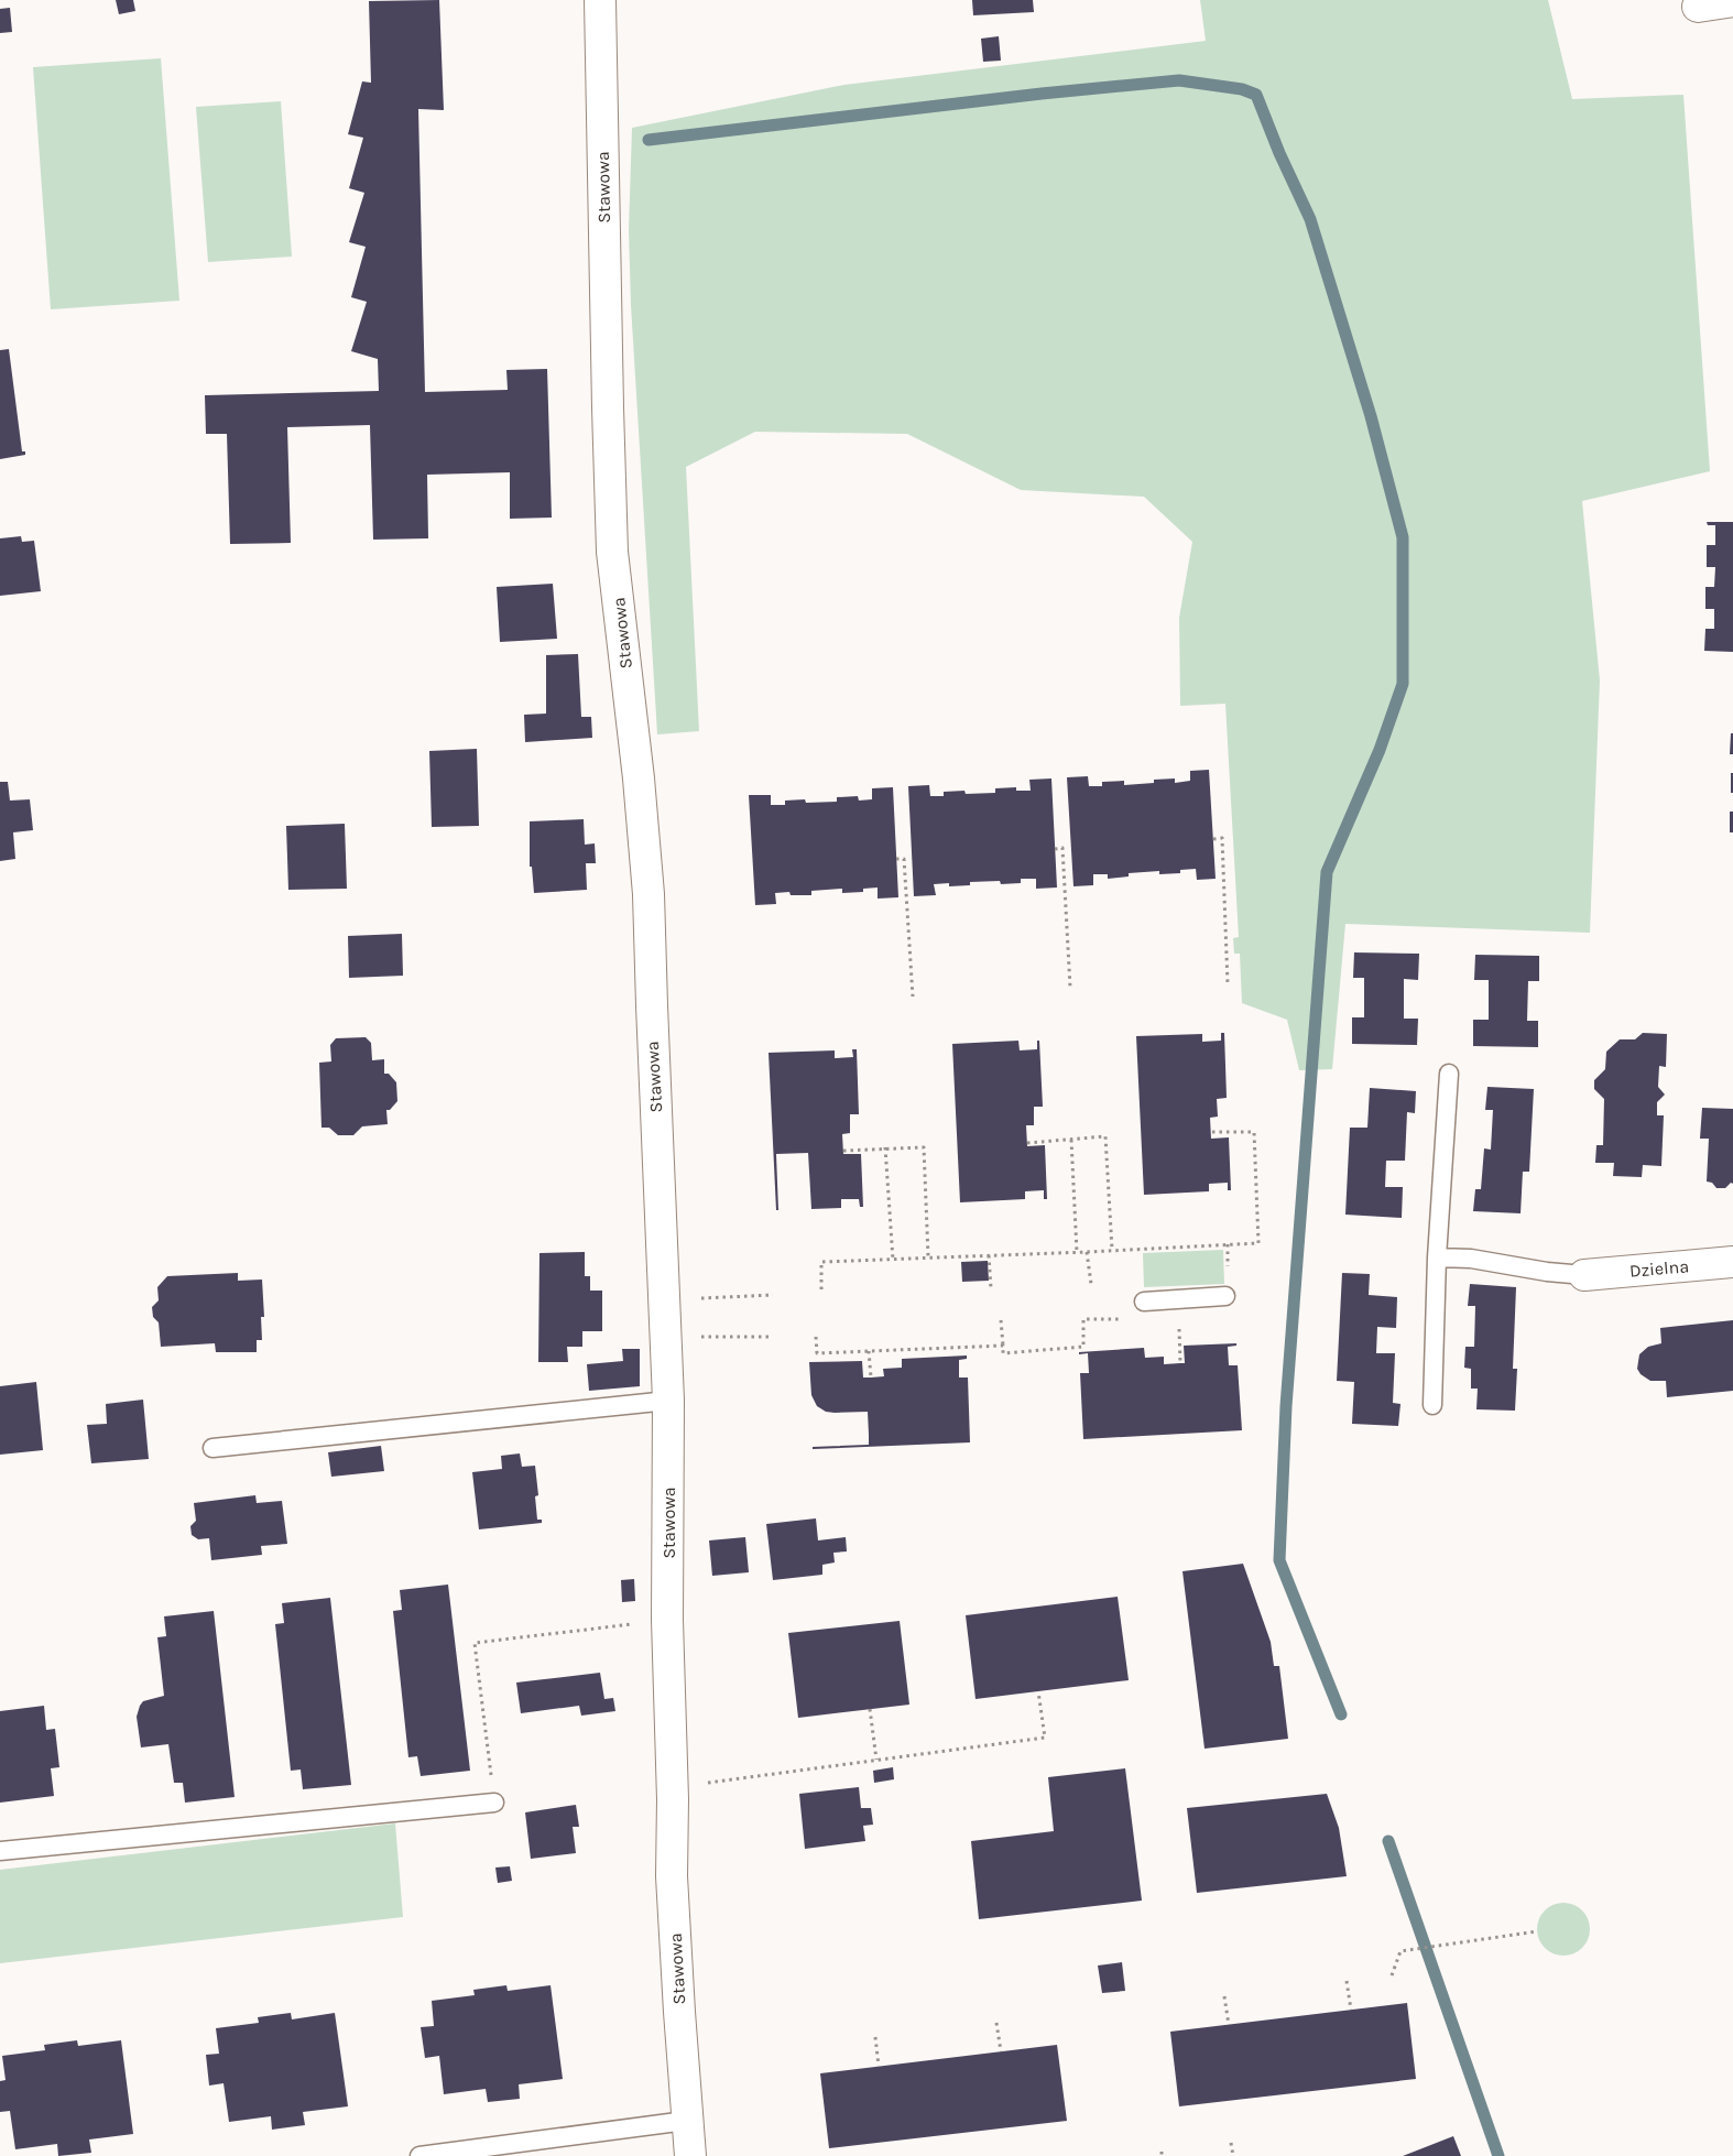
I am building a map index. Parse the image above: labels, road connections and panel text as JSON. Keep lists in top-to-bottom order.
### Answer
{
  "streets": {
    "street": ["Stawowa", "Dzielna"]
  }
}
